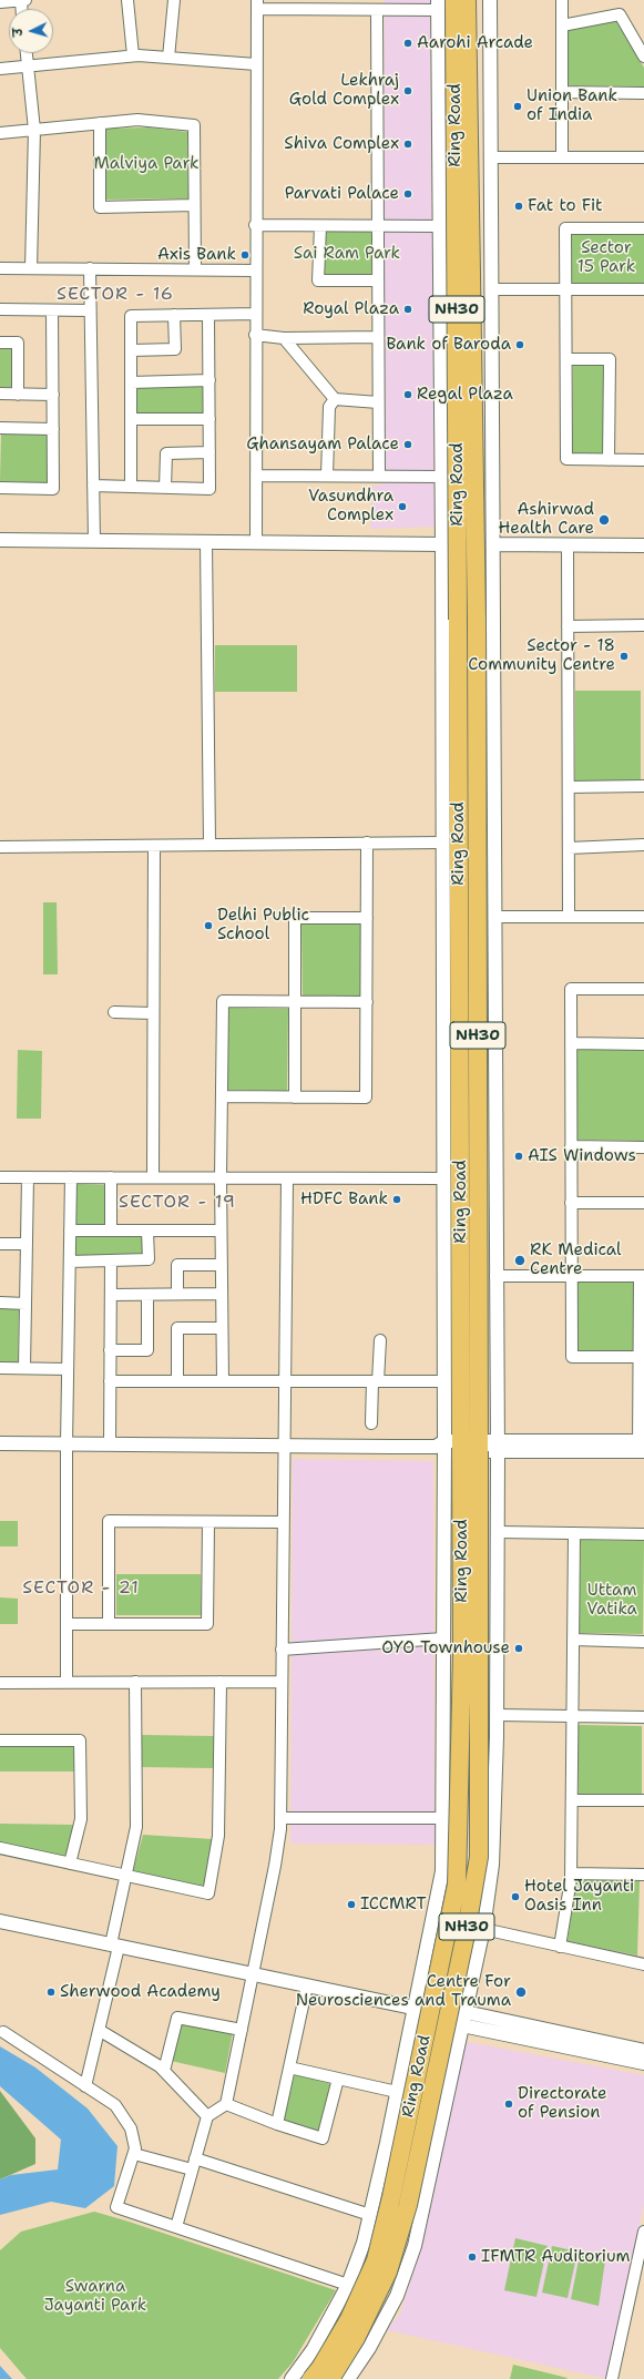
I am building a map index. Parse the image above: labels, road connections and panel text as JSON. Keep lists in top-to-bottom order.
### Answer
{
  "streets": {
    "highway": ["Ring Road", "NH30"]
  },
  "districts": ["SECTOR - 16", "SECTOR - 19", "SECTOR - 21"],
  "parks": [
    "Malviya Park",
    "Sector 15 Park",
    "Sai Ram Park",
    "Uttam Vatika",
    "Swarna Jayanti Park"
  ],
  "places": [
    "Aarohi Arcade",
    "Lekhraj Gold Complex",
    "Union Bank of India",
    "Shiva Complex",
    "Parvati Palace",
    "Fat to Fit",
    "Axis Bank",
    "Royal Plaza",
    "Bank of Baroda",
    "Regal Plaza",
    "Ghansayam Palace",
    "Vasundhra Complex",
    "Ashirwad Health Care",
    "Sector - 18 Community Centre",
    "Delhi Public School",
    "AIS Windows",
    "HDFC Bank",
    "RK Medical Centre",
    "OYO Townhouse",
    "Hotel Jayanti Oasis Inn",
    "ICCMRT",
    "Sherwood Academy",
    "Centre For Neurosciences and Trauma",
    "Directorate of Pension",
    "IFMTR Auditorium"
  ],
  "north": "left"
}
